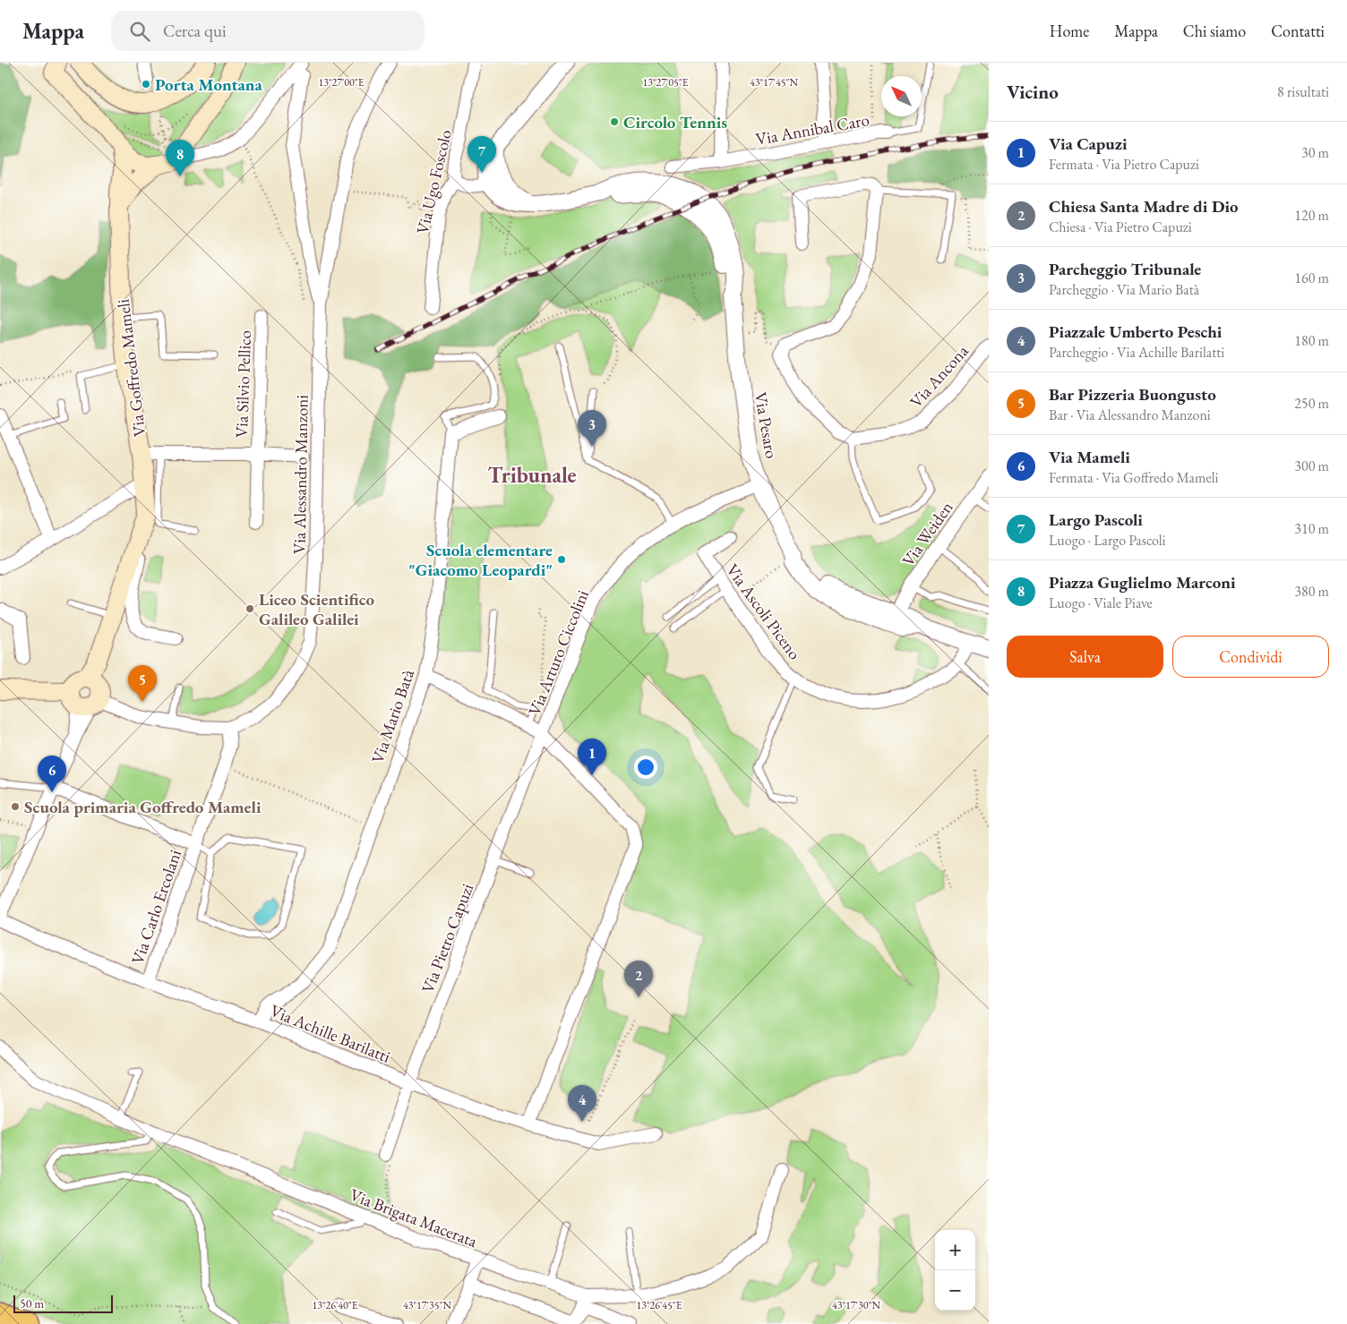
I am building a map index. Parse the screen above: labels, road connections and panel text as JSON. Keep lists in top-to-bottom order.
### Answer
{
  "streets": {
    "main road": ["Via Goffredo Mameli"],
    "street": [
      "Via Annibal Caro",
      "Via Ugo Foscolo",
      "Via Ancona",
      "Via Silvio Pellico",
      "Via Pesaro",
      "Via Alessandro Manzoni",
      "Via Weiden",
      "Via Ascoli Piceno",
      "Via Arturo Ciccolini",
      "Via Mario Batà",
      "Via Carlo Ercolani",
      "Via Pietro Capuzi",
      "Via Achille Barilatti",
      "Via Brigata Macerata"
    ]
  },
  "crossings": [
    ["Via Goffredo Mameli", "Via Silvio Pellico"],
    ["Via Goffredo Mameli", "Via Alessandro Manzoni"],
    ["Via Goffredo Mameli", "Via Carlo Ercolani"],
    ["Via Pesaro", "Via Weiden"],
    ["Via Pesaro", "Via Ascoli Piceno"],
    ["Via Pesaro", "Via Arturo Ciccolini"],
    ["Via Alessandro Manzoni", "Via Carlo Ercolani"],
    ["Via Arturo Ciccolini", "Via Pietro Capuzi"],
    ["Via Mario Batà", "Via Achille Barilatti"],
    ["Via Carlo Ercolani", "Via Achille Barilatti"],
    ["Via Pietro Capuzi", "Via Achille Barilatti"]
  ],
  "districts": ["Tribunale"],
  "places": [
    "Porta Montana",
    "Circolo Tennis",
    "Scuola elementare \"Giacomo Leopardi\"",
    "Liceo Scientifico Galileo Galilei",
    "Scuola primaria Goffredo Mameli"
  ],
  "scale_bar": "50 m",
  "north": "top left",
  "page": {
    "header": "Mappa",
    "search": "Cerca qui",
    "nav": [
      "Home",
      "Mappa",
      "Chi siamo",
      "Contatti"
    ],
    "heading": ["Vicino", "8 risultati"],
    "list": [
      {
        "mark": "1",
        "name": "Via Capuzi",
        "note": "Fermata · Via Pietro Capuzi",
        "value": "30 m"
      },
      {
        "mark": "2",
        "name": "Chiesa Santa Madre di Dio",
        "note": "Chiesa · Via Pietro Capuzi",
        "value": "120 m"
      },
      {
        "mark": "3",
        "name": "Parcheggio Tribunale",
        "note": "Parcheggio · Via Mario Batà",
        "value": "160 m"
      },
      {
        "mark": "4",
        "name": "Piazzale Umberto Peschi",
        "note": "Parcheggio · Via Achille Barilatti",
        "value": "180 m"
      },
      {
        "mark": "5",
        "name": "Bar Pizzeria Buongusto",
        "note": "Bar · Via Alessandro Manzoni",
        "value": "250 m"
      },
      {
        "mark": "6",
        "name": "Via Mameli",
        "note": "Fermata · Via Goffredo Mameli",
        "value": "300 m"
      },
      {
        "mark": "7",
        "name": "Largo Pascoli",
        "note": "Luogo · Largo Pascoli",
        "value": "310 m"
      },
      {
        "mark": "8",
        "name": "Piazza Guglielmo Marconi",
        "note": "Luogo · Viale Piave",
        "value": "380 m"
      }
    ],
    "pins": [
      "7",
      "8",
      "3",
      "5",
      "1",
      "6",
      "2",
      "4"
    ],
    "buttons": ["Salva", "Condividi"],
    "map_buttons": ["+", "−"],
    "scale": "50 m"
  },
  "coordinates": [
    "13°27'00\"E",
    "13°27'05\"E",
    "43°17'45\"N",
    "43°17'35\"N",
    "43°17'30\"N",
    "13°26'40\"E",
    "13°26'45\"E"
  ]
}
